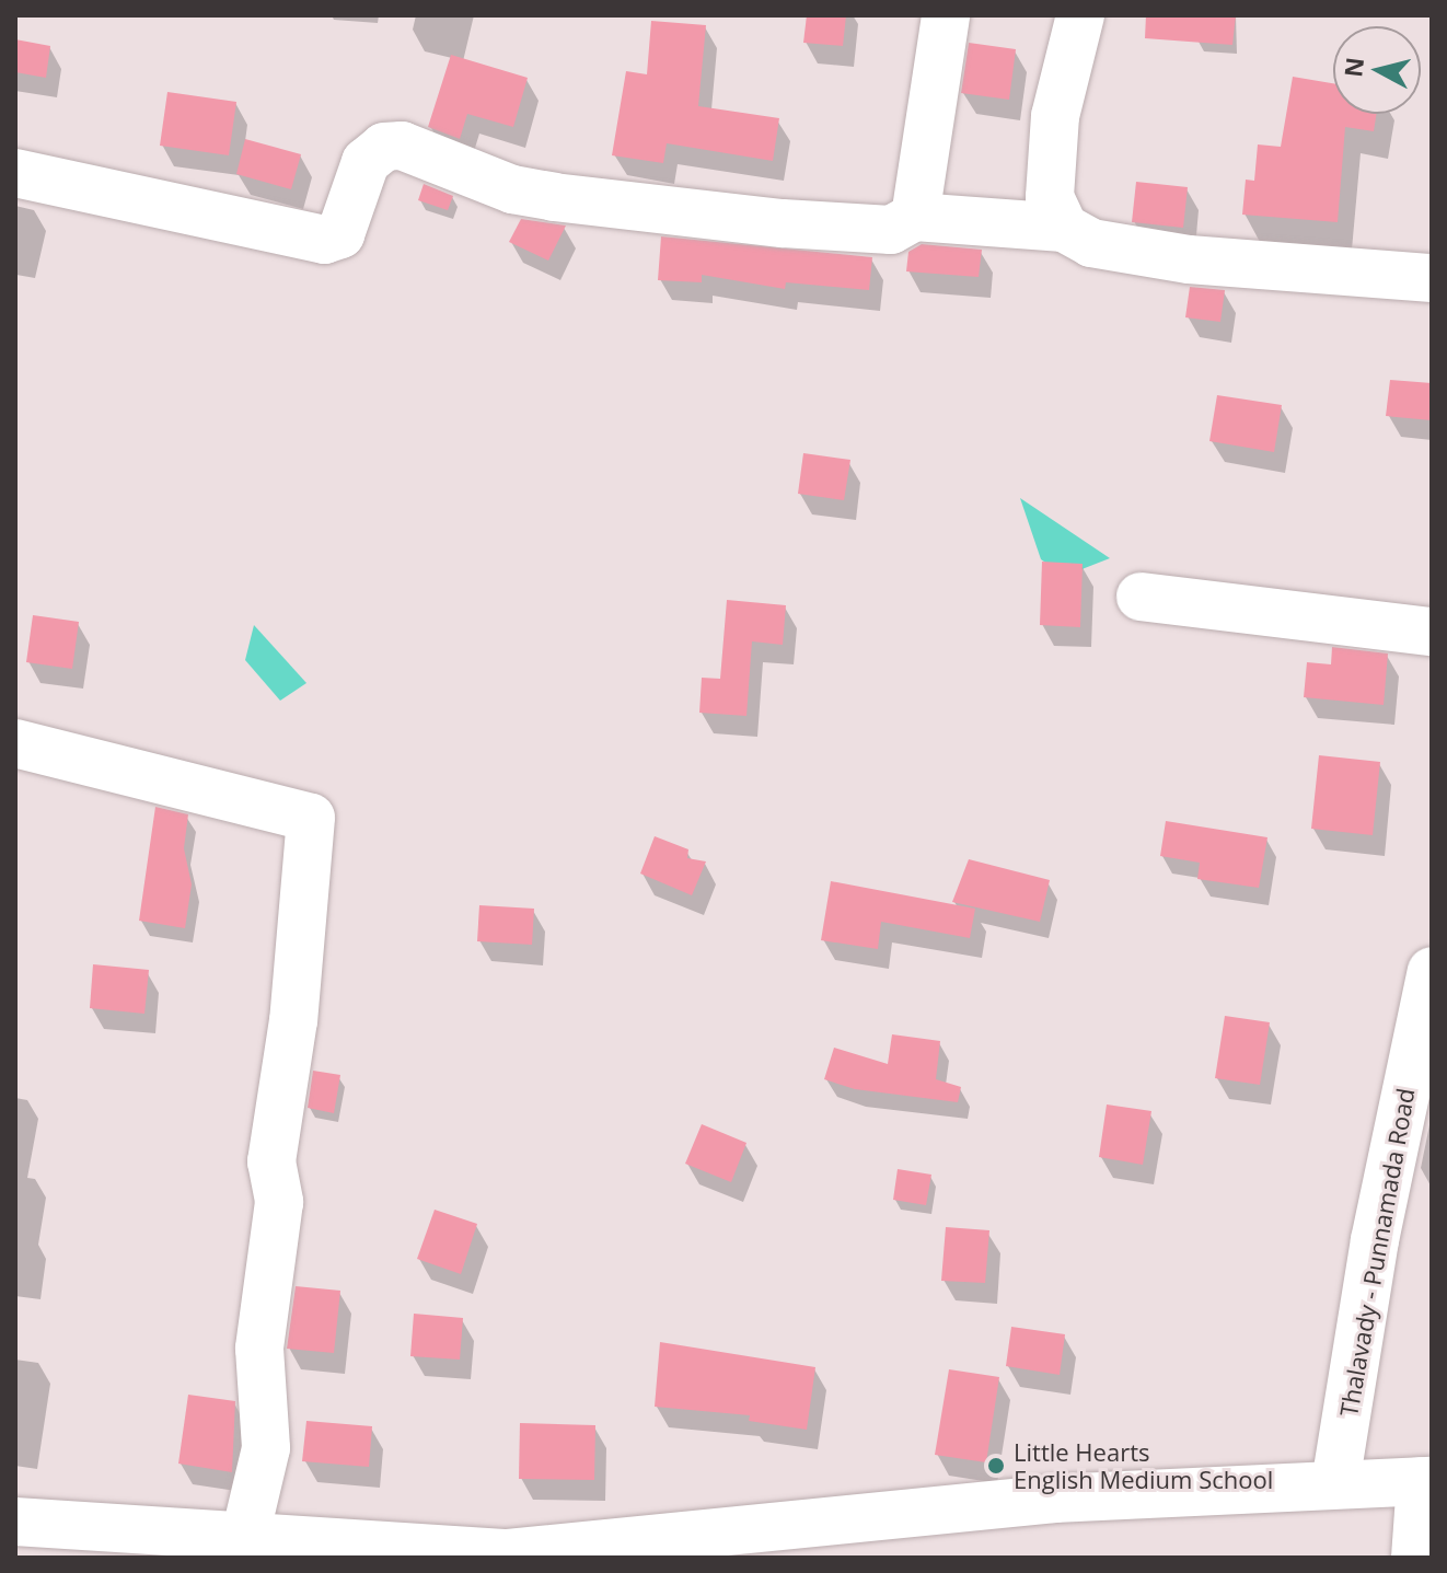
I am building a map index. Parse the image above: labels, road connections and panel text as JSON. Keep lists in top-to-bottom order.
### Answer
{
  "streets": {
    "street": ["Thalavady - Punnamada Road"]
  },
  "places": ["Little Hearts English Medium School"],
  "north": "left"
}
